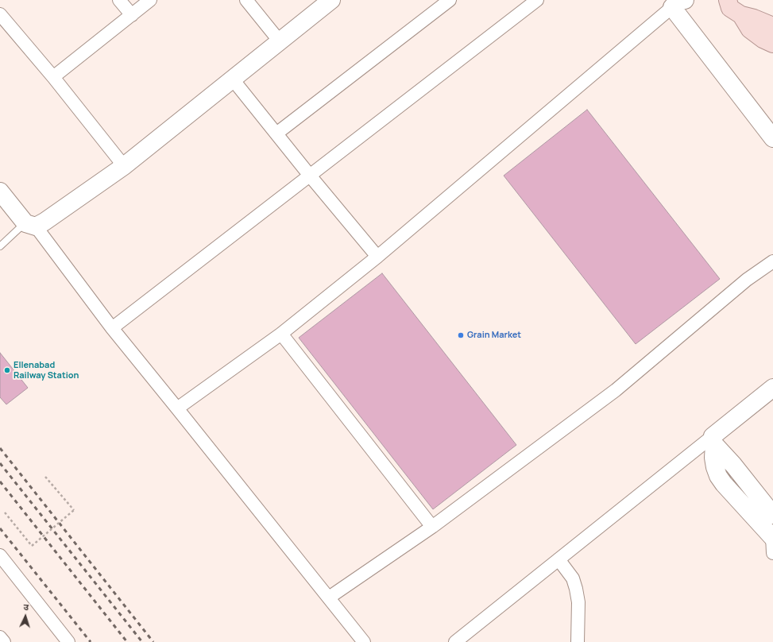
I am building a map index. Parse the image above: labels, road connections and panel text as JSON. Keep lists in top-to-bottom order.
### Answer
{
  "places": ["Grain Market", "Ellenabad Railway Station"],
  "north": "top"
}
